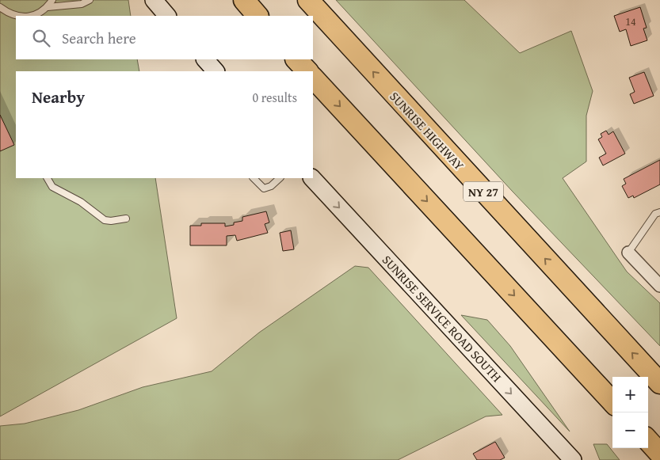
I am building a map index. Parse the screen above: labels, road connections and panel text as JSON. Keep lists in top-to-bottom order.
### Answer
{
  "streets": {
    "highway": ["SUNRISE HIGHWAY", "NY 27"],
    "main road": ["SUNRISE SERVICE ROAD SOUTH"]
  },
  "one_way": ["SUNRISE SERVICE ROAD SOUTH"],
  "house_numbers": ["14"],
  "page": {
    "search": "Search here",
    "heading": ["Nearby", "0 results"],
    "map_buttons": ["+", "−"]
  }
}
